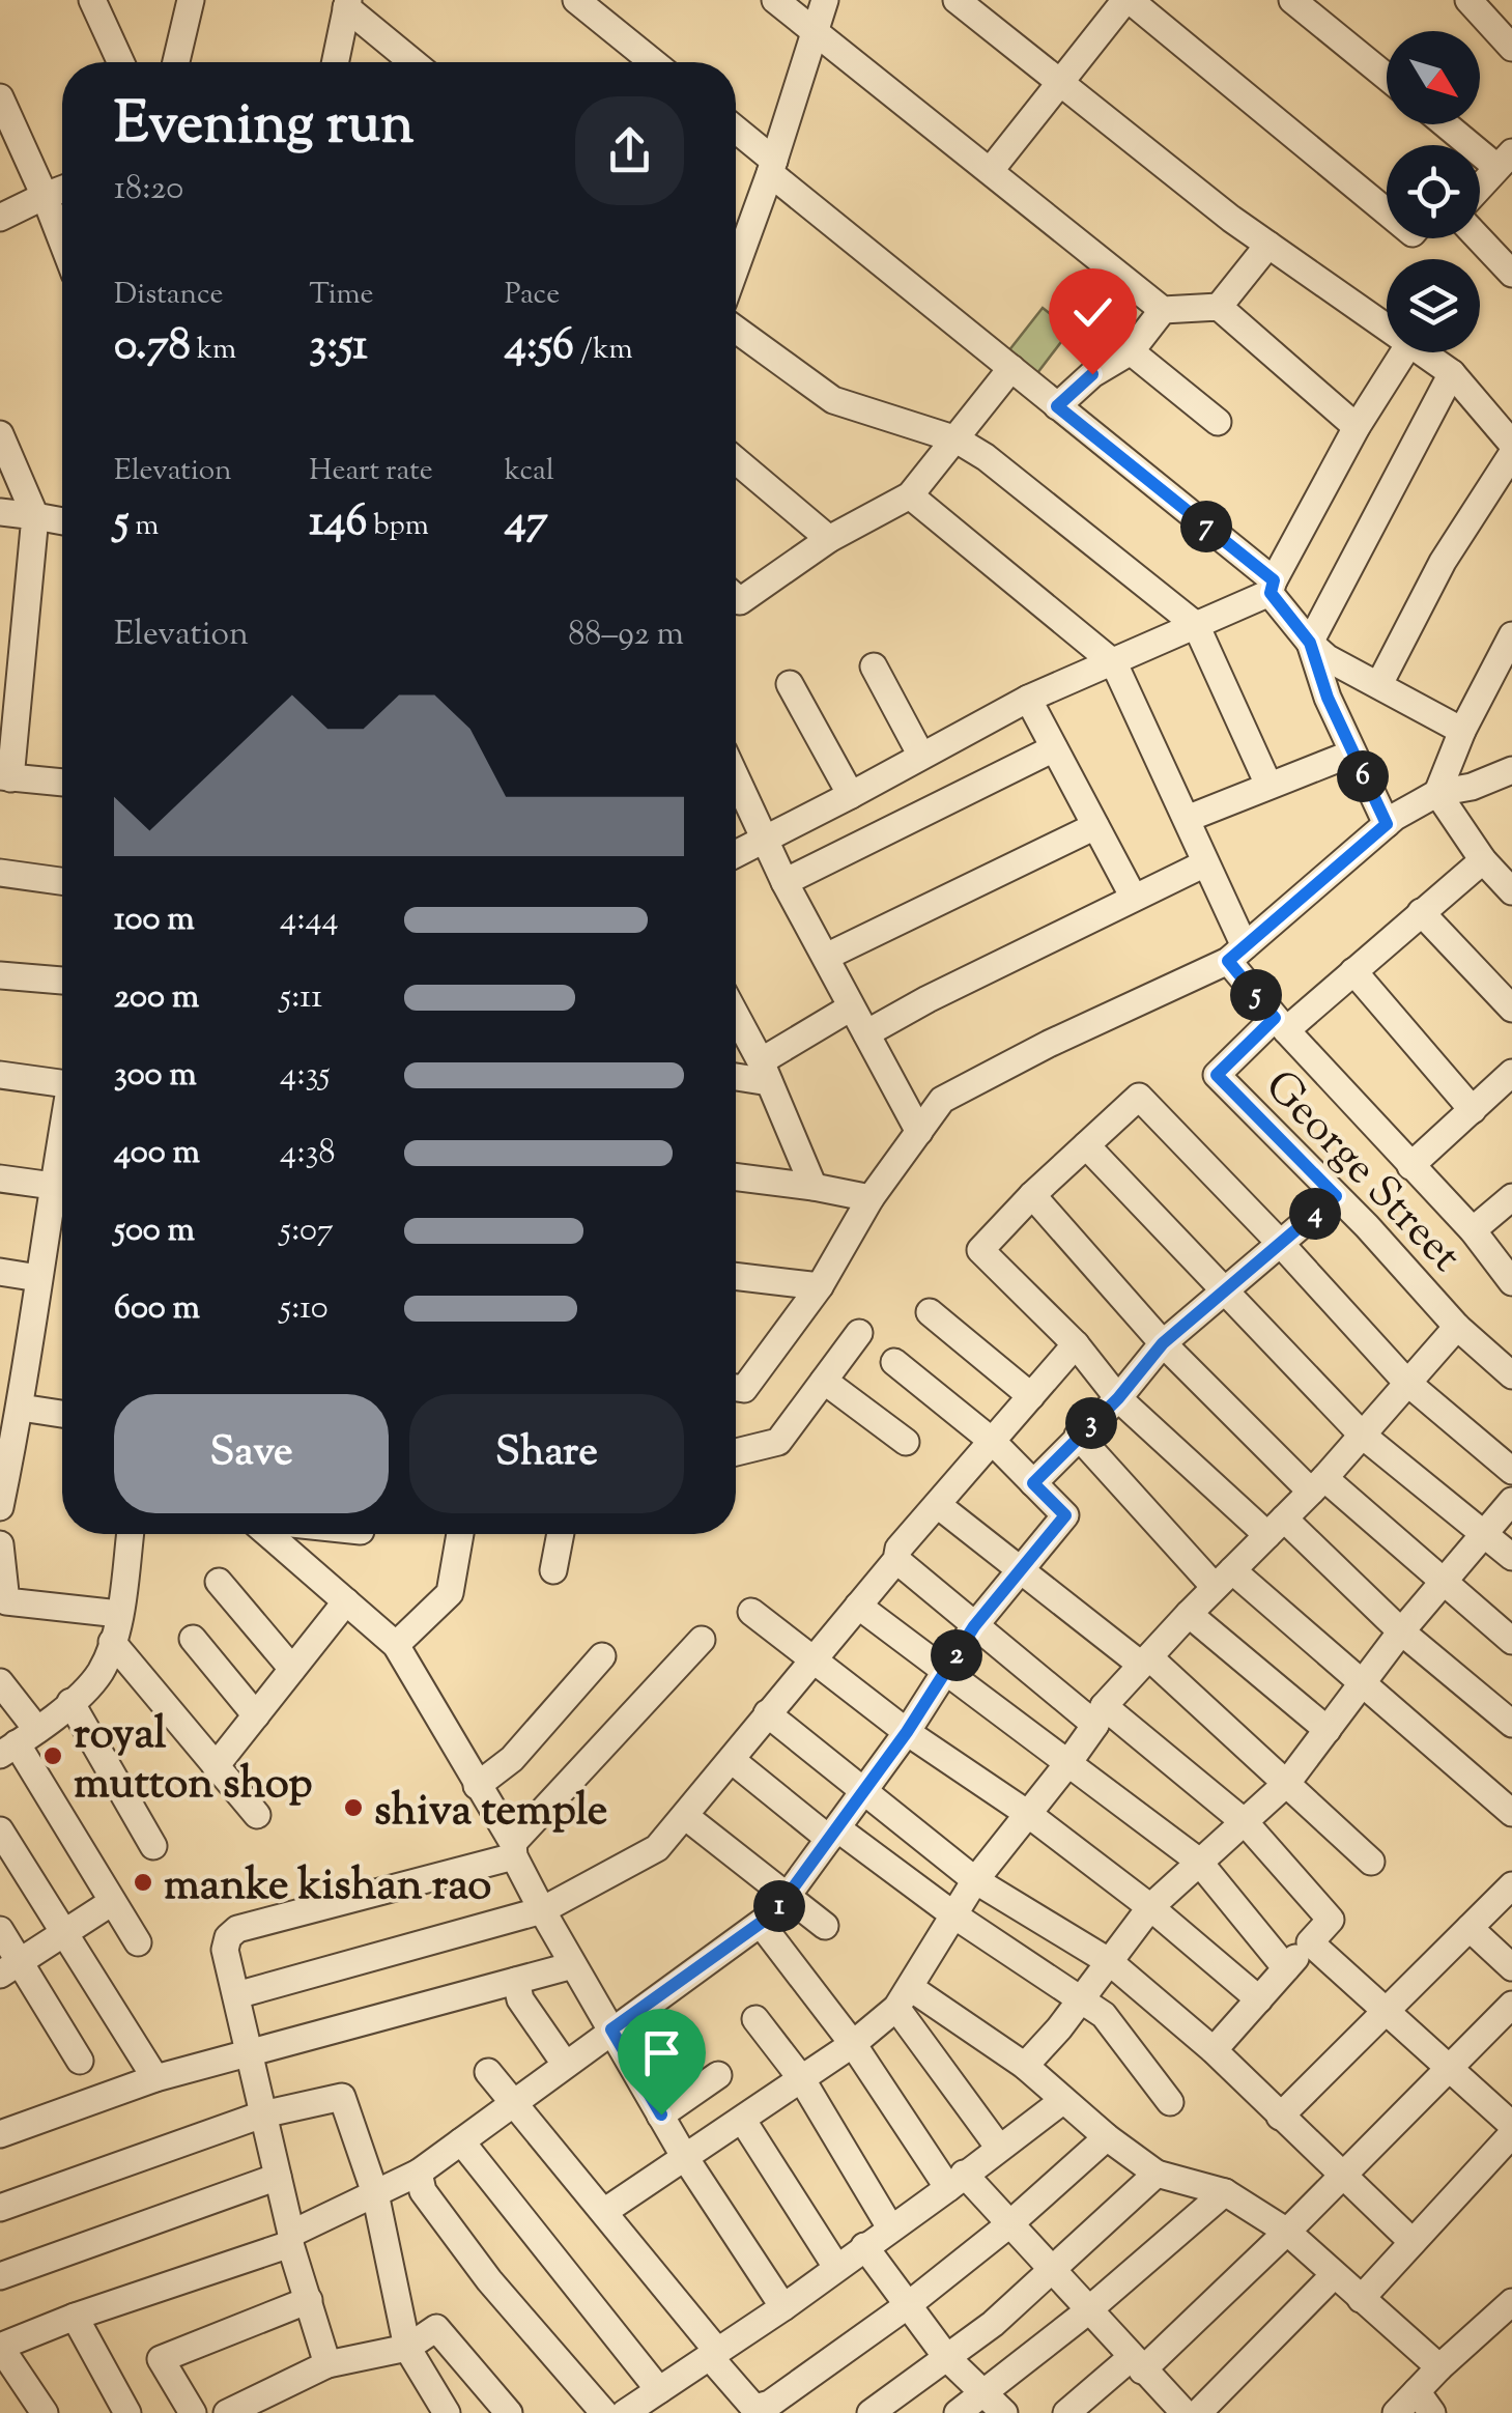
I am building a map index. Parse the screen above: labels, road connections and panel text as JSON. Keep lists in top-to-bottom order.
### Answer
{
  "streets": {
    "street": ["George Street"]
  },
  "places": ["royal mutton shop", "shiva temple", "manke kishan rao"],
  "north": "bottom right",
  "page": {
    "heading": ["Evening run", "18:20"],
    "stats": [
      ["Distance", "0.78 km"],
      ["Time", "3:51"],
      ["Pace", "4:56 /km"],
      ["Elevation", "5 m"],
      ["Heart rate", "146 bpm"],
      ["kcal", "47"]
    ],
    "pins": [
      "7",
      "6",
      "5",
      "4",
      "3",
      "2",
      "1"
    ],
    "chart": ["Elevation", "88–92 m"],
    "list": [
      {
        "name": "100 m",
        "note": "4:44"
      },
      {
        "name": "200 m",
        "note": "5:11"
      },
      {
        "name": "300 m",
        "note": "4:35"
      },
      {
        "name": "400 m",
        "note": "4:38"
      },
      {
        "name": "500 m",
        "note": "5:07"
      },
      {
        "name": "600 m",
        "note": "5:10"
      }
    ],
    "buttons": ["Save", "Share"]
  }
}
